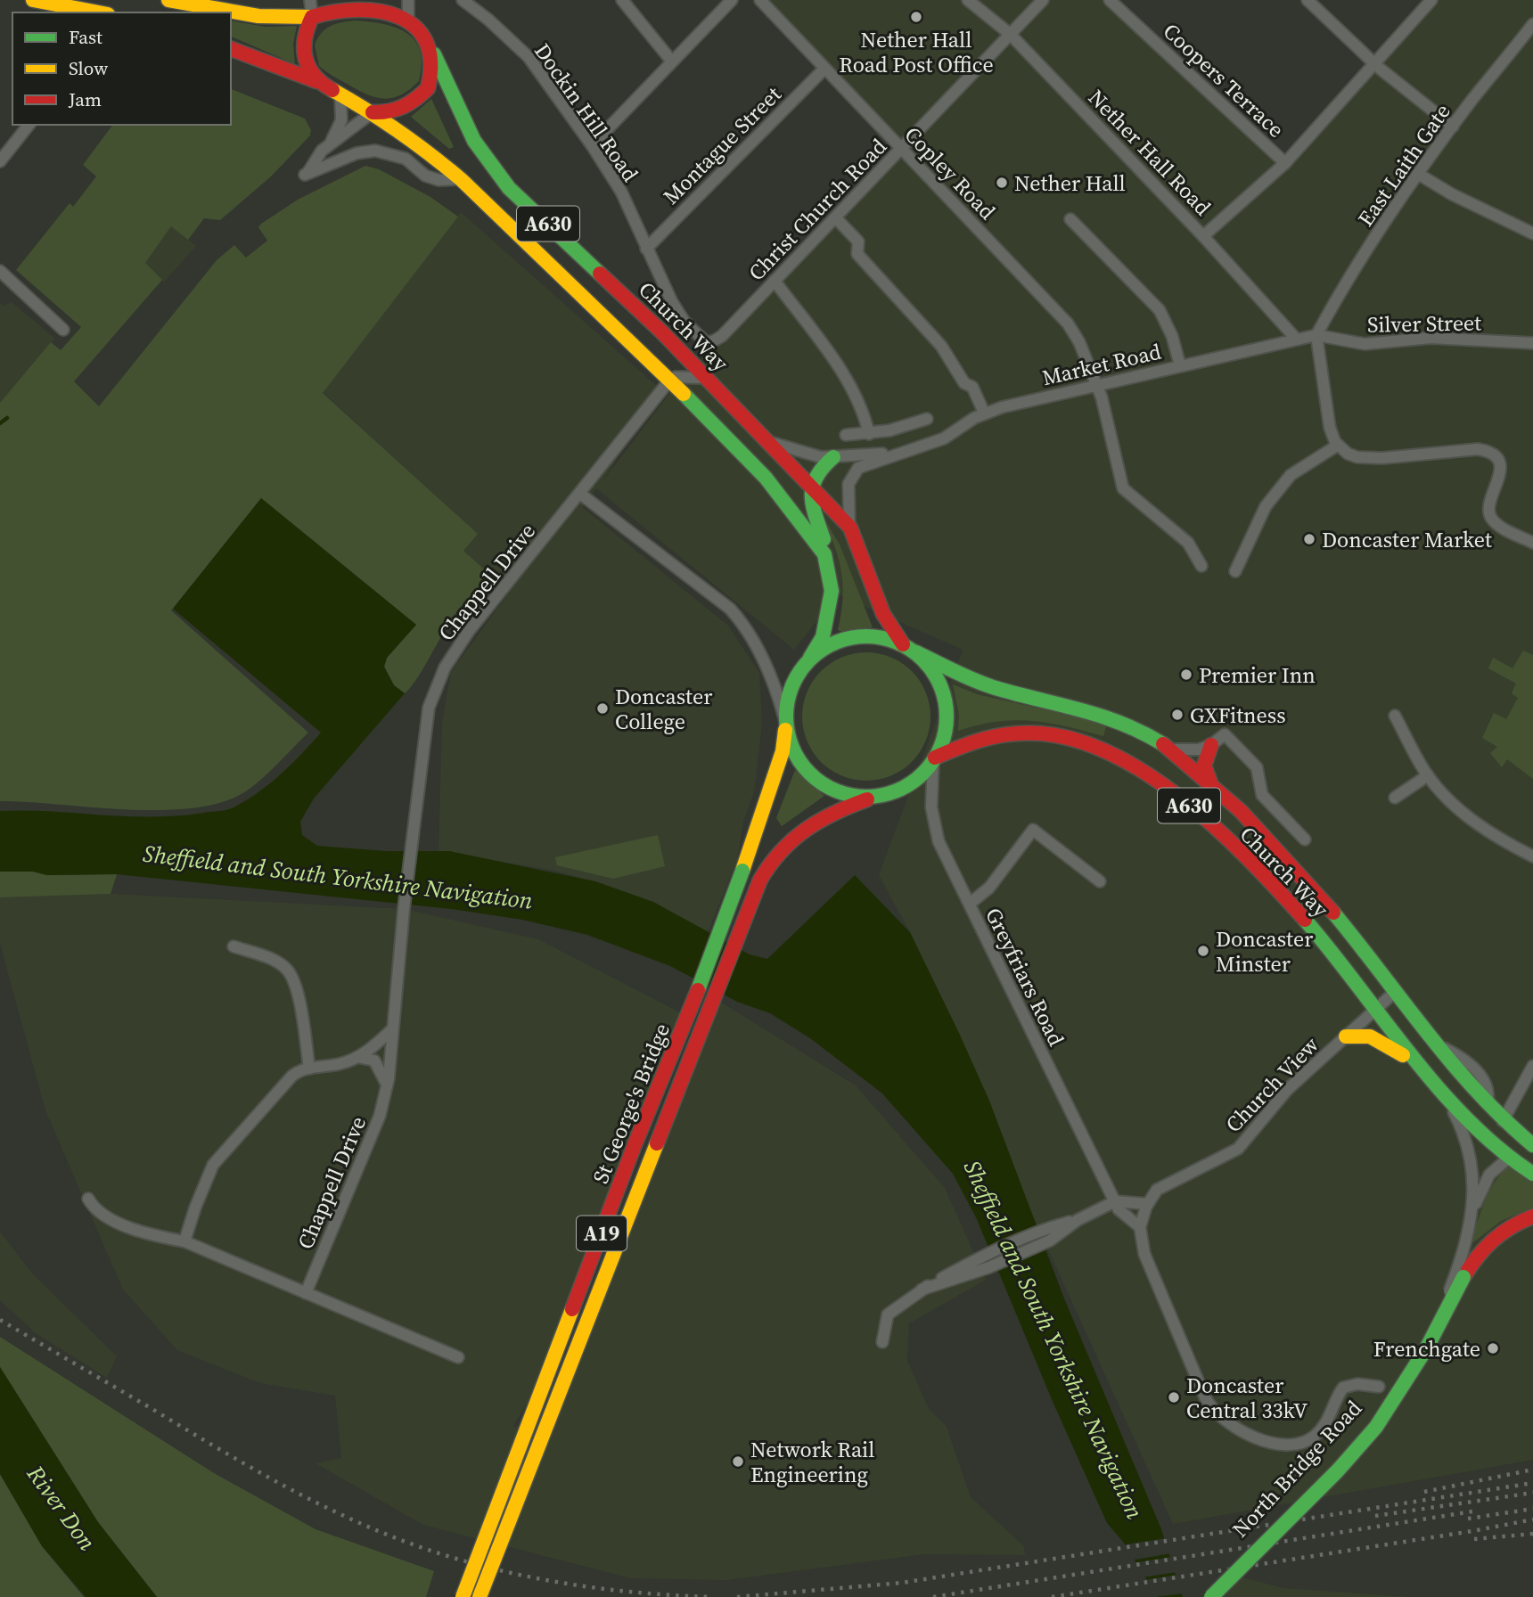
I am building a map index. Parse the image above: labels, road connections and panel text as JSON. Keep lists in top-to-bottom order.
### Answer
{
  "streets": {
    "main road": [
      "A630",
      "Church Way",
      "St George's Bridge",
      "A19",
      "North Bridge Road"
    ],
    "street": [
      "Coopers Terrace",
      "Dockin Hill Road",
      "Montague Street",
      "Nether Hall Road",
      "East Laith Gate",
      "Copley Road",
      "Christ Church Road",
      "Silver Street",
      "Market Road",
      "Chappell Drive",
      "Greyfriars Road",
      "Church View"
    ]
  },
  "crossings": [
    ["Dockin Hill Road", "Montague Street"],
    ["Dockin Hill Road", "Christ Church Road"],
    ["Montague Street", "Copley Road"],
    ["Nether Hall Road", "Christ Church Road"],
    ["Nether Hall Road", "Market Road"],
    ["East Laith Gate", "Silver Street"],
    ["East Laith Gate", "Market Road"],
    ["Copley Road", "Christ Church Road"],
    ["Copley Road", "Market Road"],
    ["A630", "Church Way"],
    ["A630", "Chappell Drive"],
    ["A630", "Greyfriars Road"],
    ["A630", "St George's Bridge"],
    ["Silver Street", "Market Road"],
    ["Church Way", "Market Road"],
    ["Church Way", "Greyfriars Road"],
    ["Church Way", "Church View"],
    ["Church Way", "St George's Bridge"],
    ["Church Way", "North Bridge Road"],
    ["Greyfriars Road", "St George's Bridge"]
  ],
  "water": ["Sheffield and South Yorkshire Navigation", "River Don"],
  "places": [
    "Nether Hall Road Post Office",
    "Nether Hall",
    "Doncaster Market",
    "Premier Inn",
    "Doncaster College",
    "GXFitness",
    "Doncaster Minster",
    "Frenchgate",
    "Doncaster Central 33kV",
    "Network Rail Engineering"
  ],
  "legend": ["Fast", "Slow", "Jam"]
}
